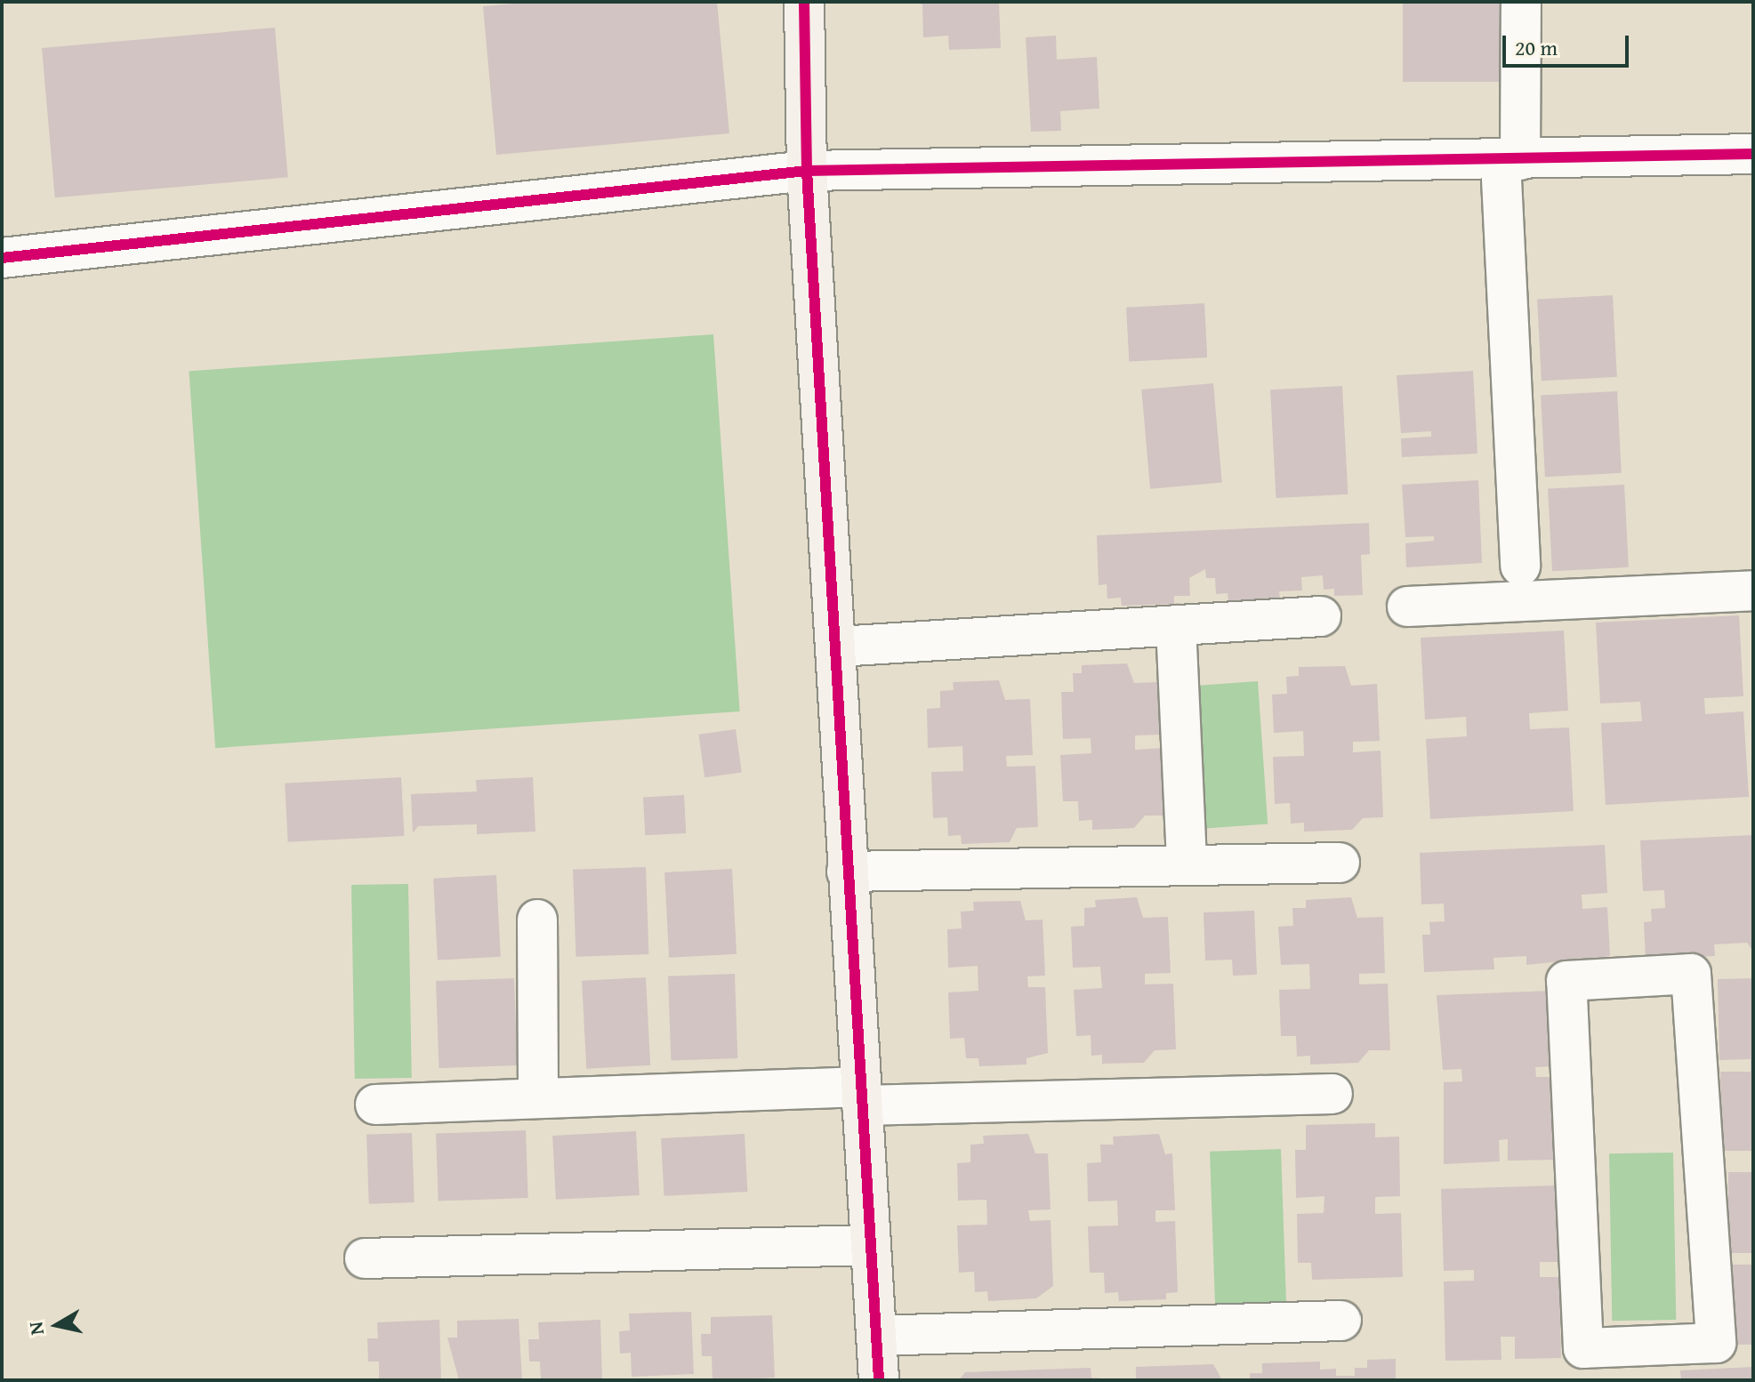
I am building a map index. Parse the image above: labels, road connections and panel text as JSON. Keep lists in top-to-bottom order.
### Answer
{
  "scale_bar": "20 m",
  "north": "left"
}
